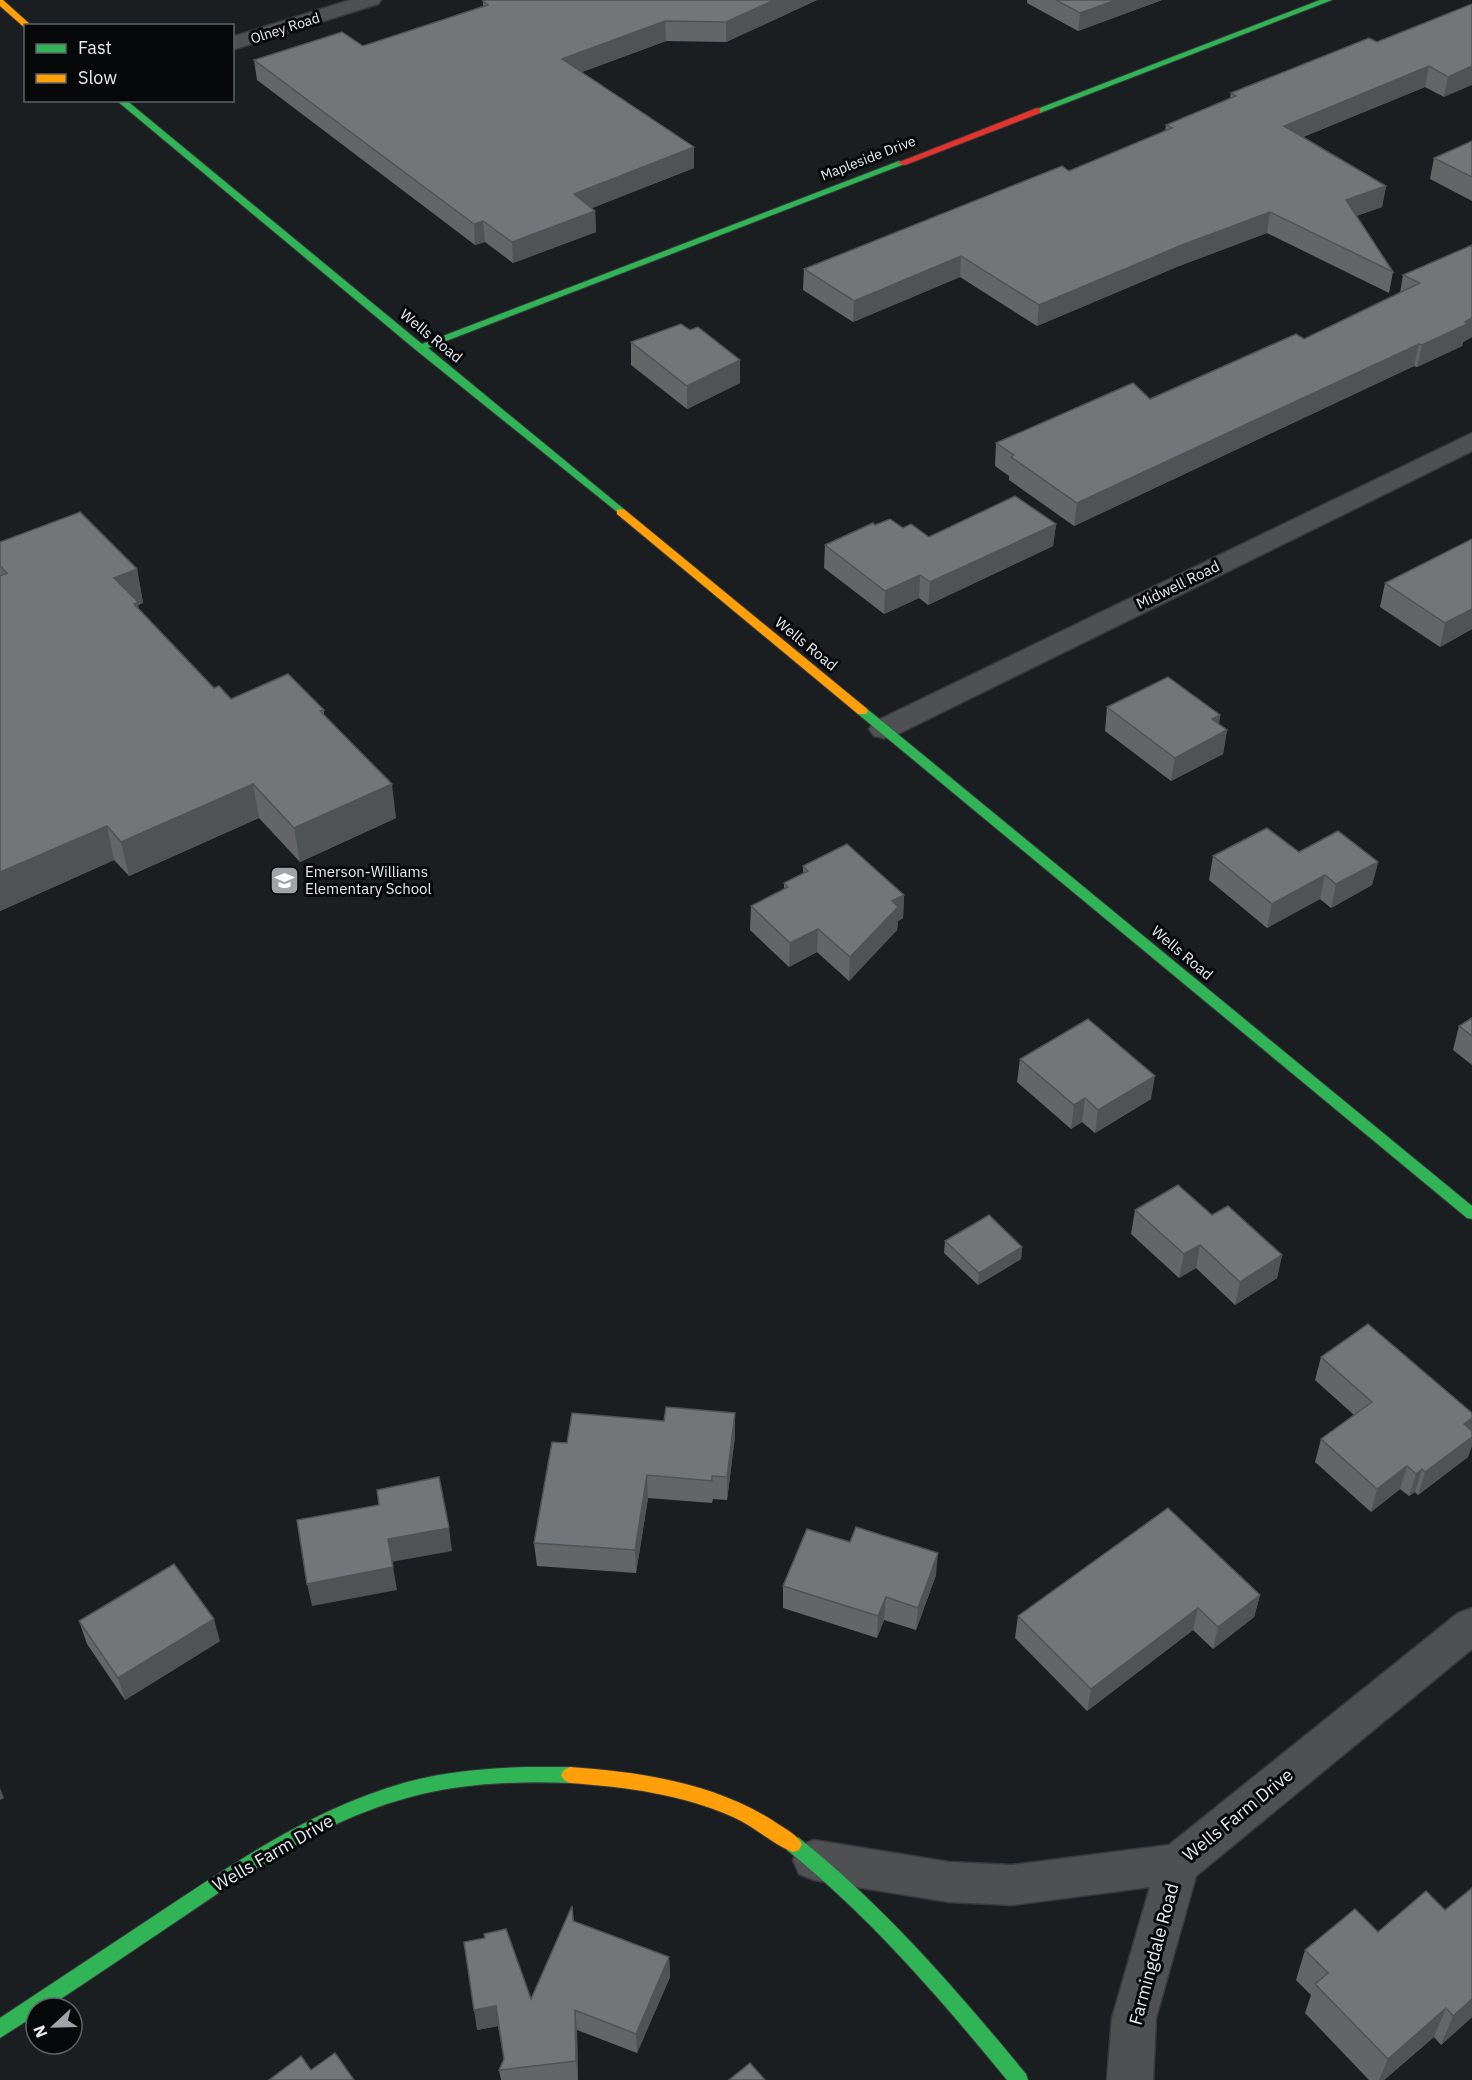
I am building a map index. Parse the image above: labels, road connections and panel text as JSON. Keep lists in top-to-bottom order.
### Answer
{
  "streets": {
    "main road": ["Mapleside Drive", "Wells Road", "Wells Farm Drive"],
    "street": ["Olney Road", "Midwell Road", "Farmingdale Road"]
  },
  "crossings": [
    ["Mapleside Drive", "Wells Road"],
    ["Wells Road", "Midwell Road"],
    ["Wells Farm Drive", "Farmingdale Road"]
  ],
  "places": {
    "school or university": ["Emerson-Williams Elementary School"]
  },
  "legend": ["Fast", "Slow"],
  "north": "left"
}
